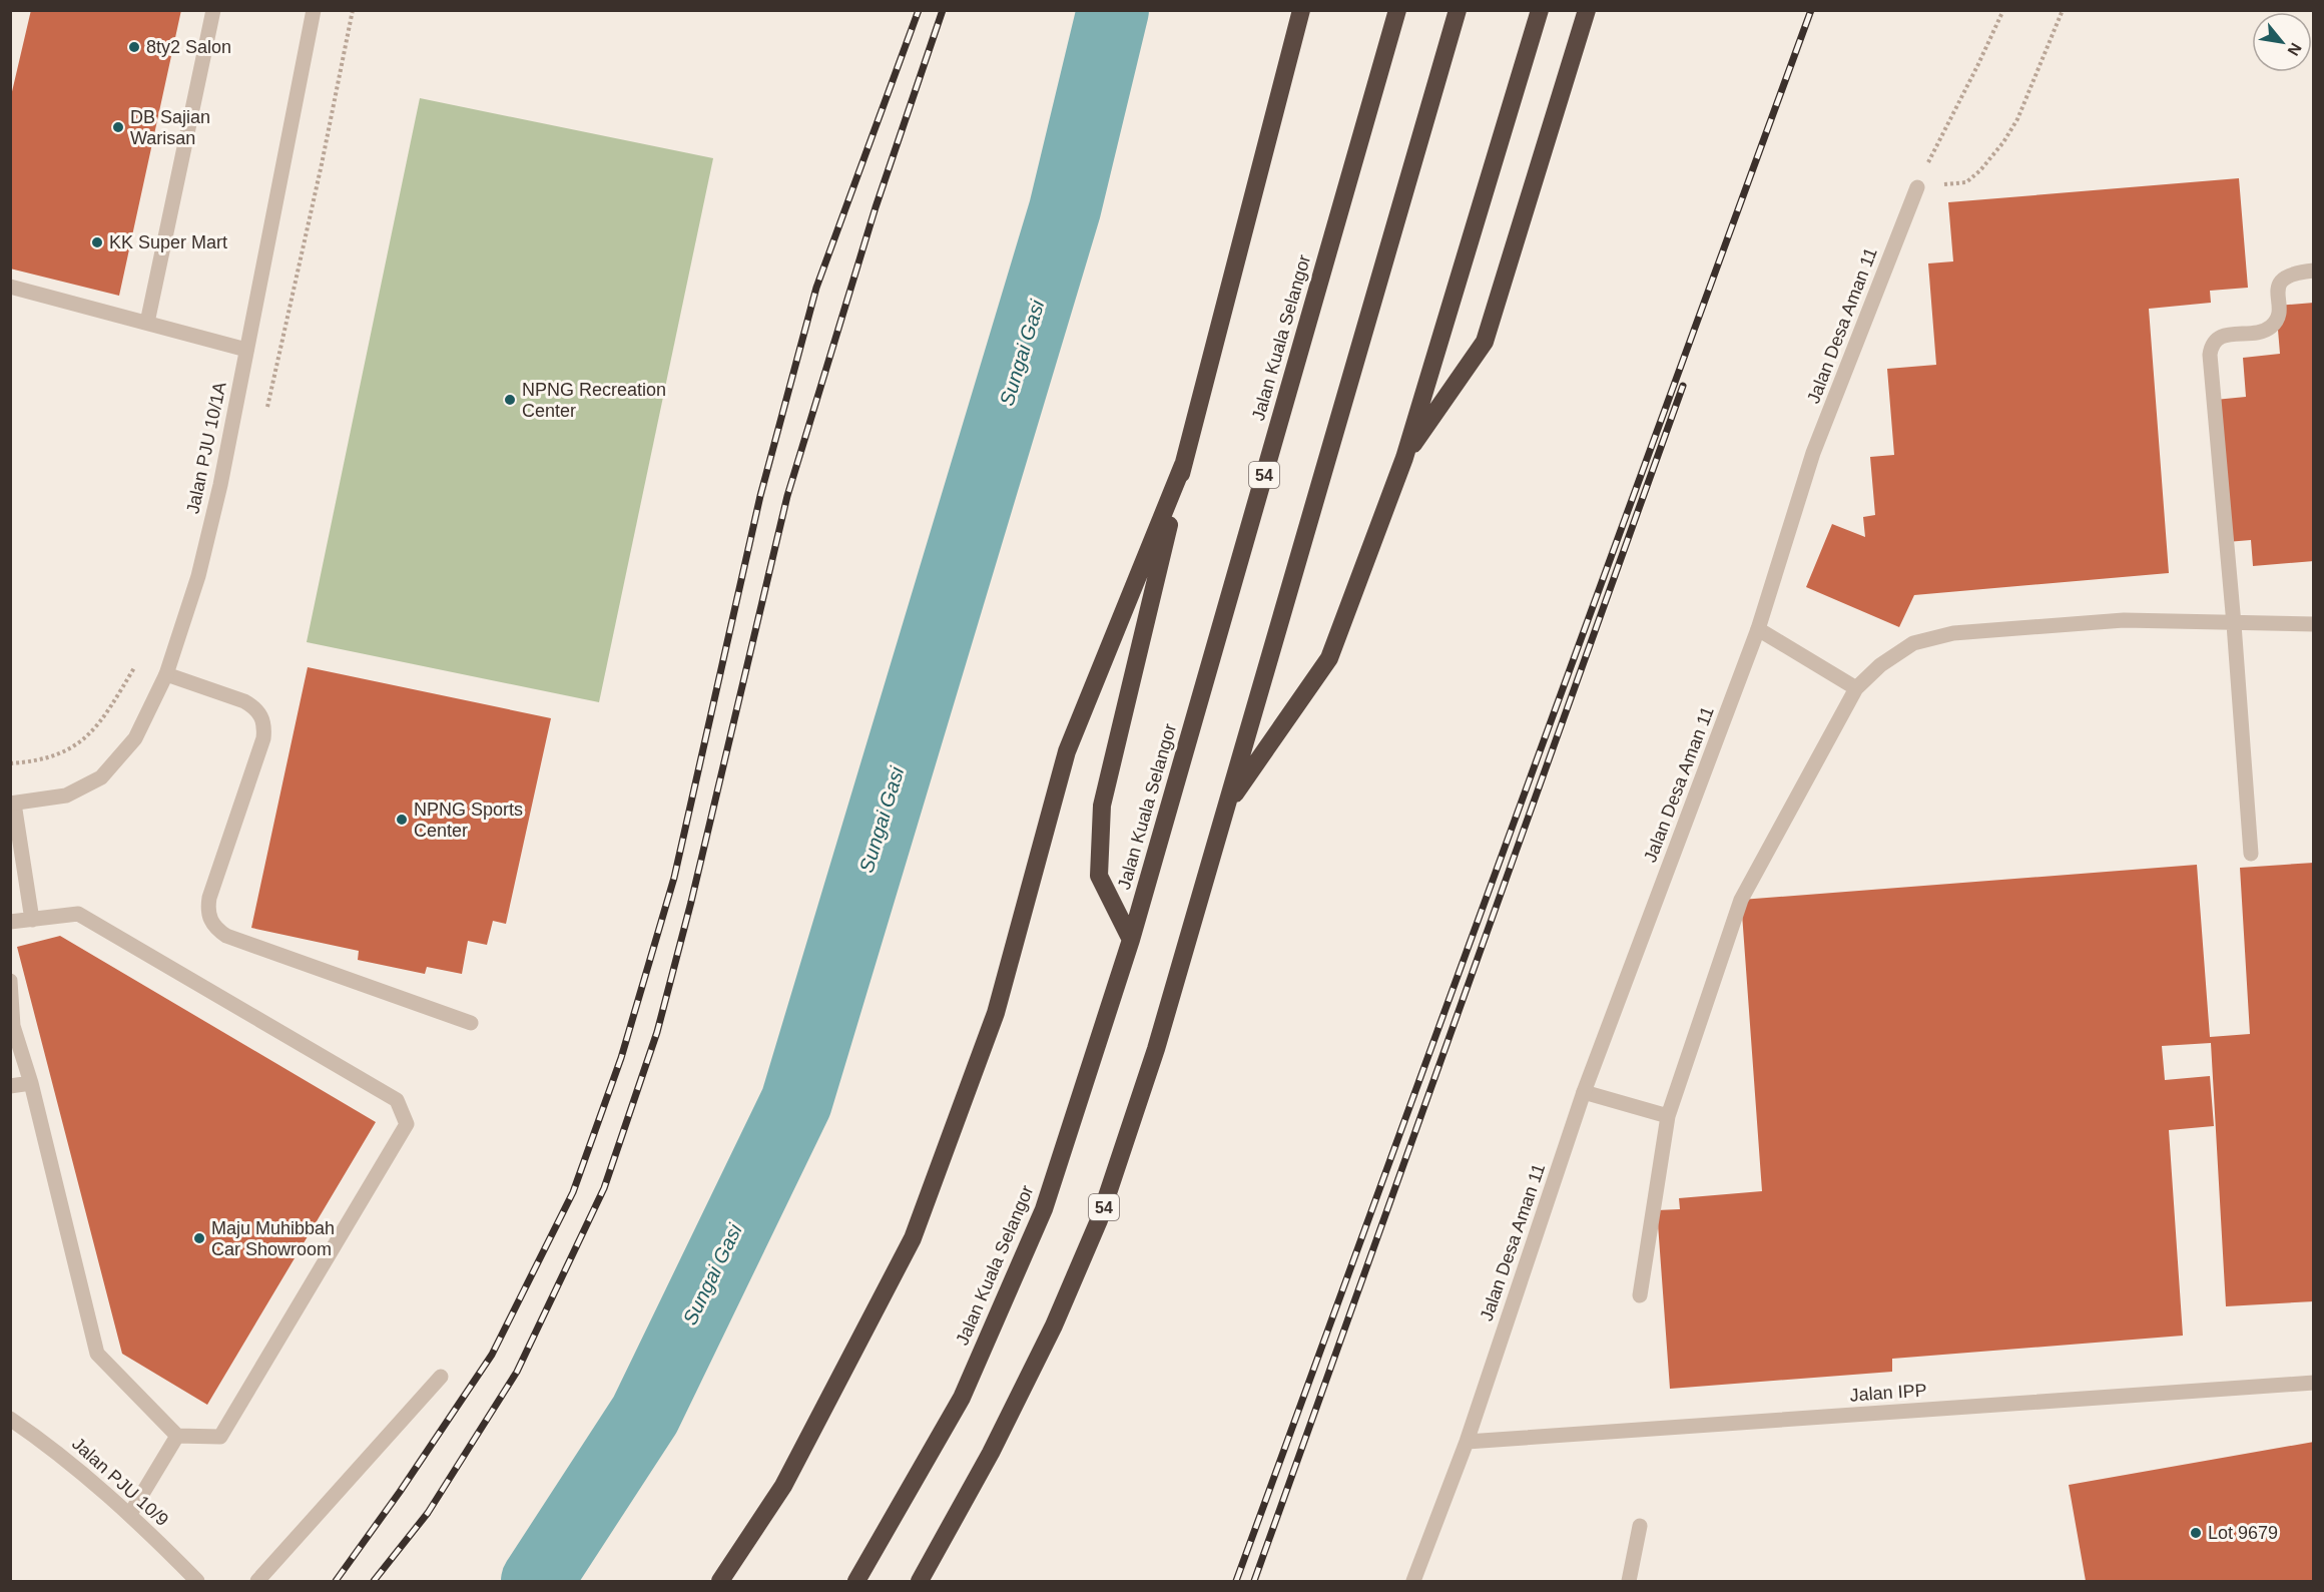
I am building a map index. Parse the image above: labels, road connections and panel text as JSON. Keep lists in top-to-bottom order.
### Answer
{
  "streets": {
    "highway": ["Jalan Kuala Selangor", "54"],
    "street": [
      "Jalan Desa Aman 11",
      "Jalan PJU 10/1A",
      "Jalan IPP",
      "Jalan PJU 10/9"
    ]
  },
  "crossings": [
    ["Jalan Desa Aman 11", "Jalan IPP"]
  ],
  "water": ["Sungai Gasi"],
  "places": [
    "8ty2 Salon",
    "DB Sajian Warisan",
    "KK Super Mart",
    "NPNG Recreation Center",
    "NPNG Sports Center",
    "Maju Muhibbah Car Showroom",
    "Lot 9679"
  ],
  "north": "bottom right"
}
